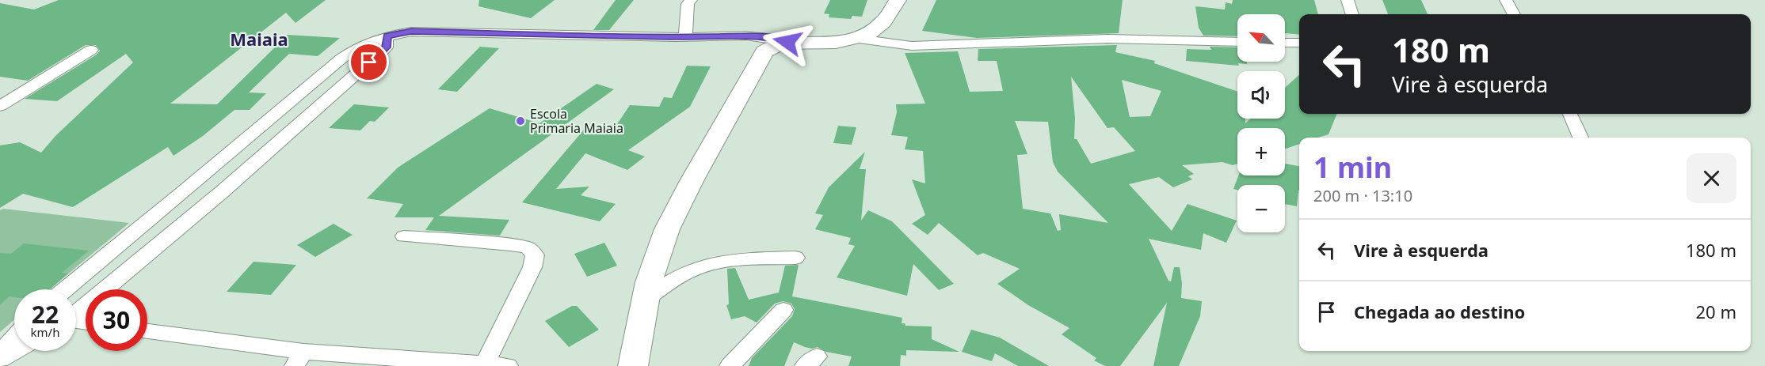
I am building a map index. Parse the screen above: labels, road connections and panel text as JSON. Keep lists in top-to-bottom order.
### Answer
{
  "districts": ["Maiaia"],
  "places": ["Escola Primaria Maiaia"],
  "north": "top left",
  "page": {
    "map_buttons": ["+", "−"],
    "turn": ["180 m", "Vire à esquerda"],
    "heading": ["1 min", "200 m · 13:10"],
    "list": [
      {
        "name": "Vire à esquerda",
        "value": "180 m"
      },
      {
        "name": "Chegada ao destino",
        "value": "20 m"
      }
    ],
    "speed": "22 km/h",
    "limit": "30"
  }
}
